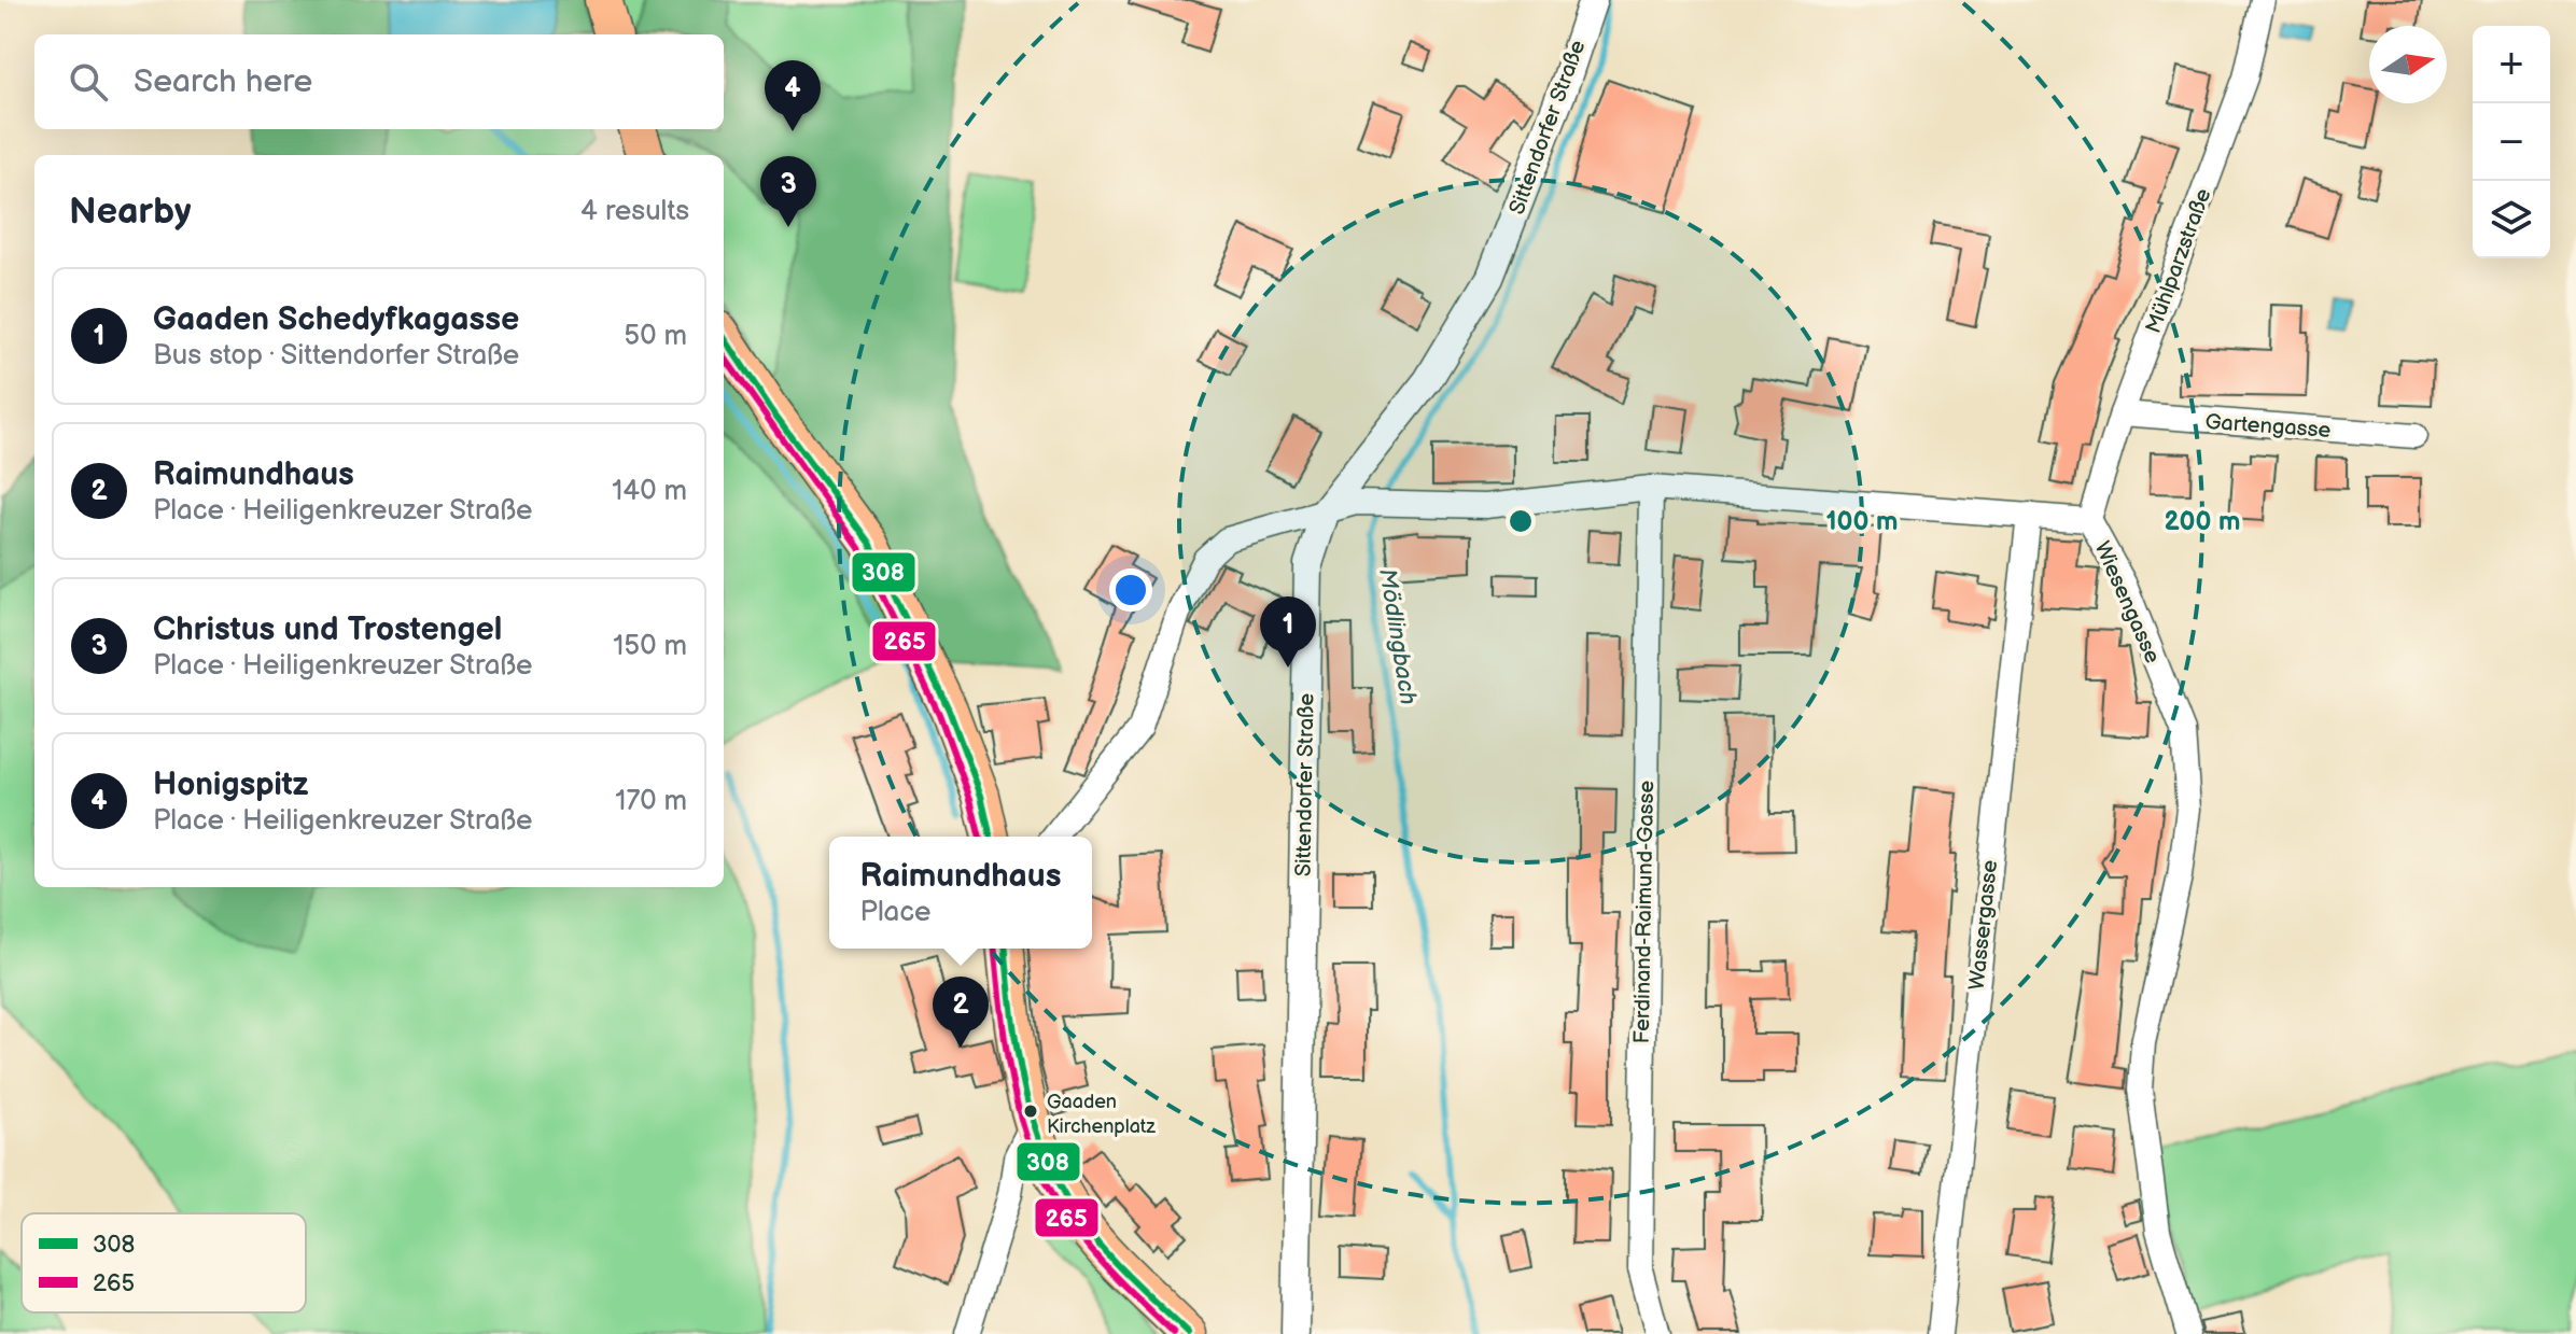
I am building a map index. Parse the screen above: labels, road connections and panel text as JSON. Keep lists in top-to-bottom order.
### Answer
{
  "streets": {
    "street": [
      "Sittendorfer Straße",
      "Mühlparzstraße",
      "Gartengasse",
      "Wiesengasse",
      "Ferdinand-Raimund-Gasse",
      "Wassergasse"
    ]
  },
  "crossings": [
    ["Sittendorfer Straße", "Wiesengasse"],
    ["Mühlparzstraße", "Gartengasse"],
    ["Mühlparzstraße", "Wiesengasse"],
    ["Wiesengasse", "Ferdinand-Raimund-Gasse"],
    ["Wiesengasse", "Wassergasse"]
  ],
  "water": ["Mödlingbach"],
  "places": ["Gaaden Kirchenplatz"],
  "lines": ["transit line 308", "transit line 265"],
  "legend": ["308", "265"],
  "north": "right",
  "page": {
    "map_buttons": ["+", "−"],
    "search": "Search here",
    "pins": [
      "4",
      "3",
      "1",
      "2"
    ],
    "heading": ["Nearby", "4 results"],
    "list": [
      {
        "mark": "1",
        "name": "Gaaden Schedyfkagasse",
        "note": "Bus stop · Sittendorfer Straße",
        "value": "50 m"
      },
      {
        "mark": "2",
        "name": "Raimundhaus",
        "note": "Place · Heiligenkreuzer Straße",
        "value": "140 m"
      },
      {
        "mark": "3",
        "name": "Christus und Trostengel",
        "note": "Place · Heiligenkreuzer Straße",
        "value": "150 m"
      },
      {
        "mark": "4",
        "name": "Honigspitz",
        "note": "Place · Heiligenkreuzer Straße",
        "value": "170 m"
      }
    ],
    "popup": ["Raimundhaus", "Place"]
  },
  "rings": ["100 m", "200 m"]
}
